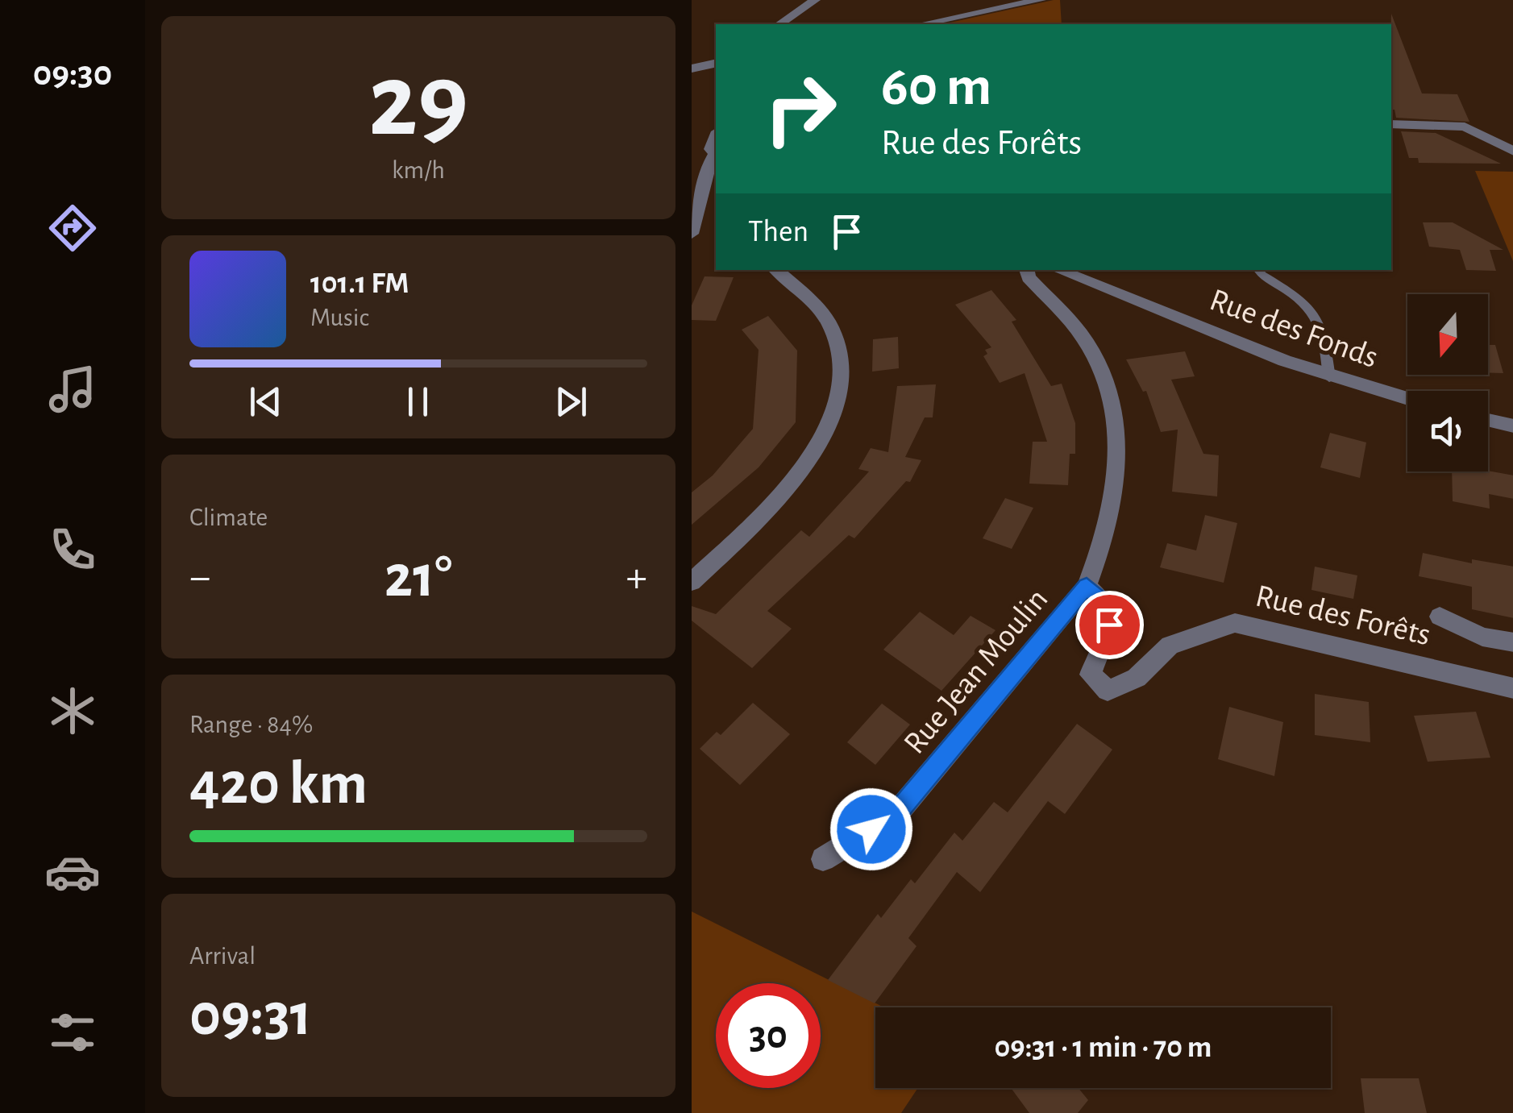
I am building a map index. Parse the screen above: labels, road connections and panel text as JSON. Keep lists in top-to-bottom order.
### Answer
{
  "streets": {
    "street": ["Rue des Fonds", "Rue des Forêts", "Rue Jean Moulin"]
  },
  "crossings": [
    ["Rue des Forêts", "Rue Jean Moulin"]
  ],
  "north": "bottom",
  "page": {
    "tabs": "09:30",
    "tile": [
      ["29", "km/h"],
      "Climate",
      ["Range · 84%", "420 km"],
      ["Arrival", "09:31"]
    ],
    "turn": ["60 m", "Rue des Forêts"],
    "then": "Then",
    "song": ["101.1 FM", "Music"],
    "heat": ["−", "21°", "+"],
    "limit": "30",
    "trip": "09:31 · 1 min · 70 m"
  }
}
